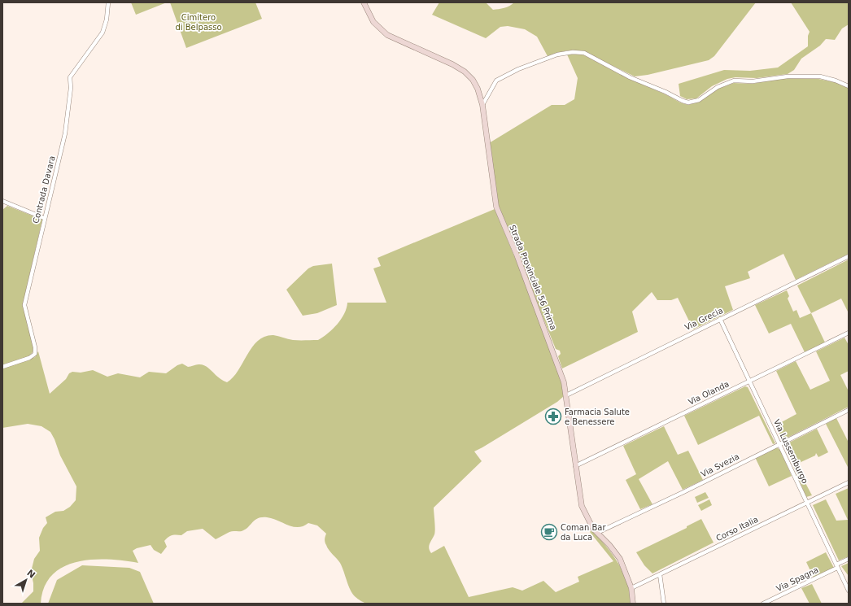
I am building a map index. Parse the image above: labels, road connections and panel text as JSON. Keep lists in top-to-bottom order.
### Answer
{
  "streets": {
    "street": [
      "Contrada Davara",
      "Strada Provinciale 56 Prima",
      "Via Grecia",
      "Via Olanda",
      "Via Lussemburgo",
      "Via Svezia",
      "Corso Italia",
      "Via Spagna"
    ]
  },
  "crossings": [
    ["Strada Provinciale 56 Prima", "Via Grecia"],
    ["Strada Provinciale 56 Prima", "Via Olanda"],
    ["Strada Provinciale 56 Prima", "Via Svezia"],
    ["Strada Provinciale 56 Prima", "Corso Italia"],
    ["Via Grecia", "Via Lussemburgo"],
    ["Via Olanda", "Via Lussemburgo"],
    ["Via Lussemburgo", "Via Svezia"],
    ["Via Lussemburgo", "Corso Italia"],
    ["Via Lussemburgo", "Via Spagna"]
  ],
  "parks": ["Cimitero di Belpasso"],
  "places": {
    "pharmacy": ["Farmacia Salute e Benessere"],
    "cafe": ["Coman Bar da Luca"]
  },
  "north": "top right"
}
